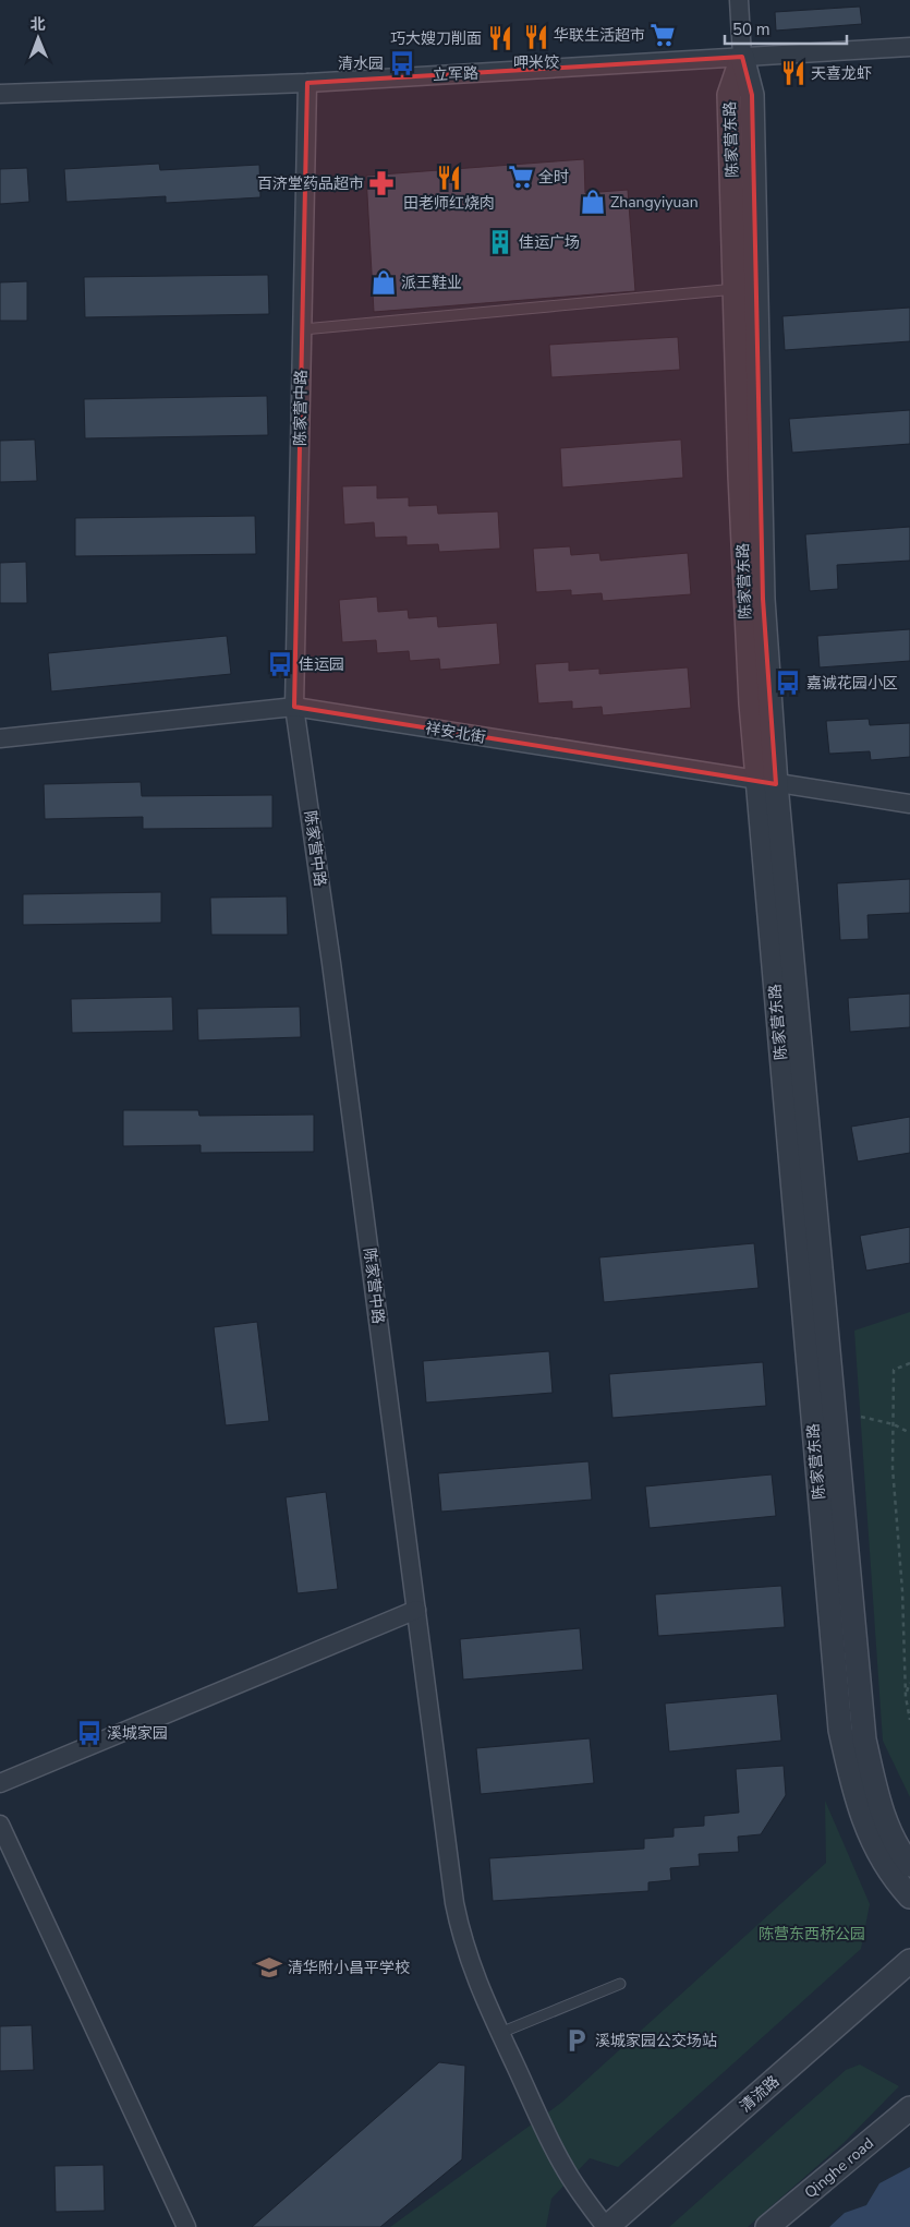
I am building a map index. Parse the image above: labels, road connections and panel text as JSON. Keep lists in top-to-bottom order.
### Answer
{
  "streets": {
    "street": [
      "立军路",
      "陈家营东路",
      "陈家营中路",
      "祥安北街",
      "清流路",
      "Qinghe road"
    ]
  },
  "crossings": [
    ["立军路", "陈家营东路"],
    ["立军路", "陈家营中路"],
    ["陈家营东路", "祥安北街"],
    ["陈家营中路", "祥安北街"],
    ["陈家营中路", "清流路"]
  ],
  "parks": ["陈营东西桥公园"],
  "places": {
    "supermarket": ["华联生活超市", "全时"],
    "restaurant": [
      "呷米饺",
      "巧大嫂刀削面",
      "天喜龙虾",
      "田老师红烧肉"
    ],
    "bus stop": [
      "清水园",
      "佳运园",
      "嘉诚花园小区",
      "溪城家园"
    ],
    "pharmacy": ["百济堂药品超市"],
    "shop": ["Zhangyiyuan", "派王鞋业"],
    "building": ["佳运广场"],
    "school or university": ["清华附小昌平学校"],
    "parking": ["溪城家园公交场站"]
  },
  "scale_bar": "50 m",
  "north": "top"
}
